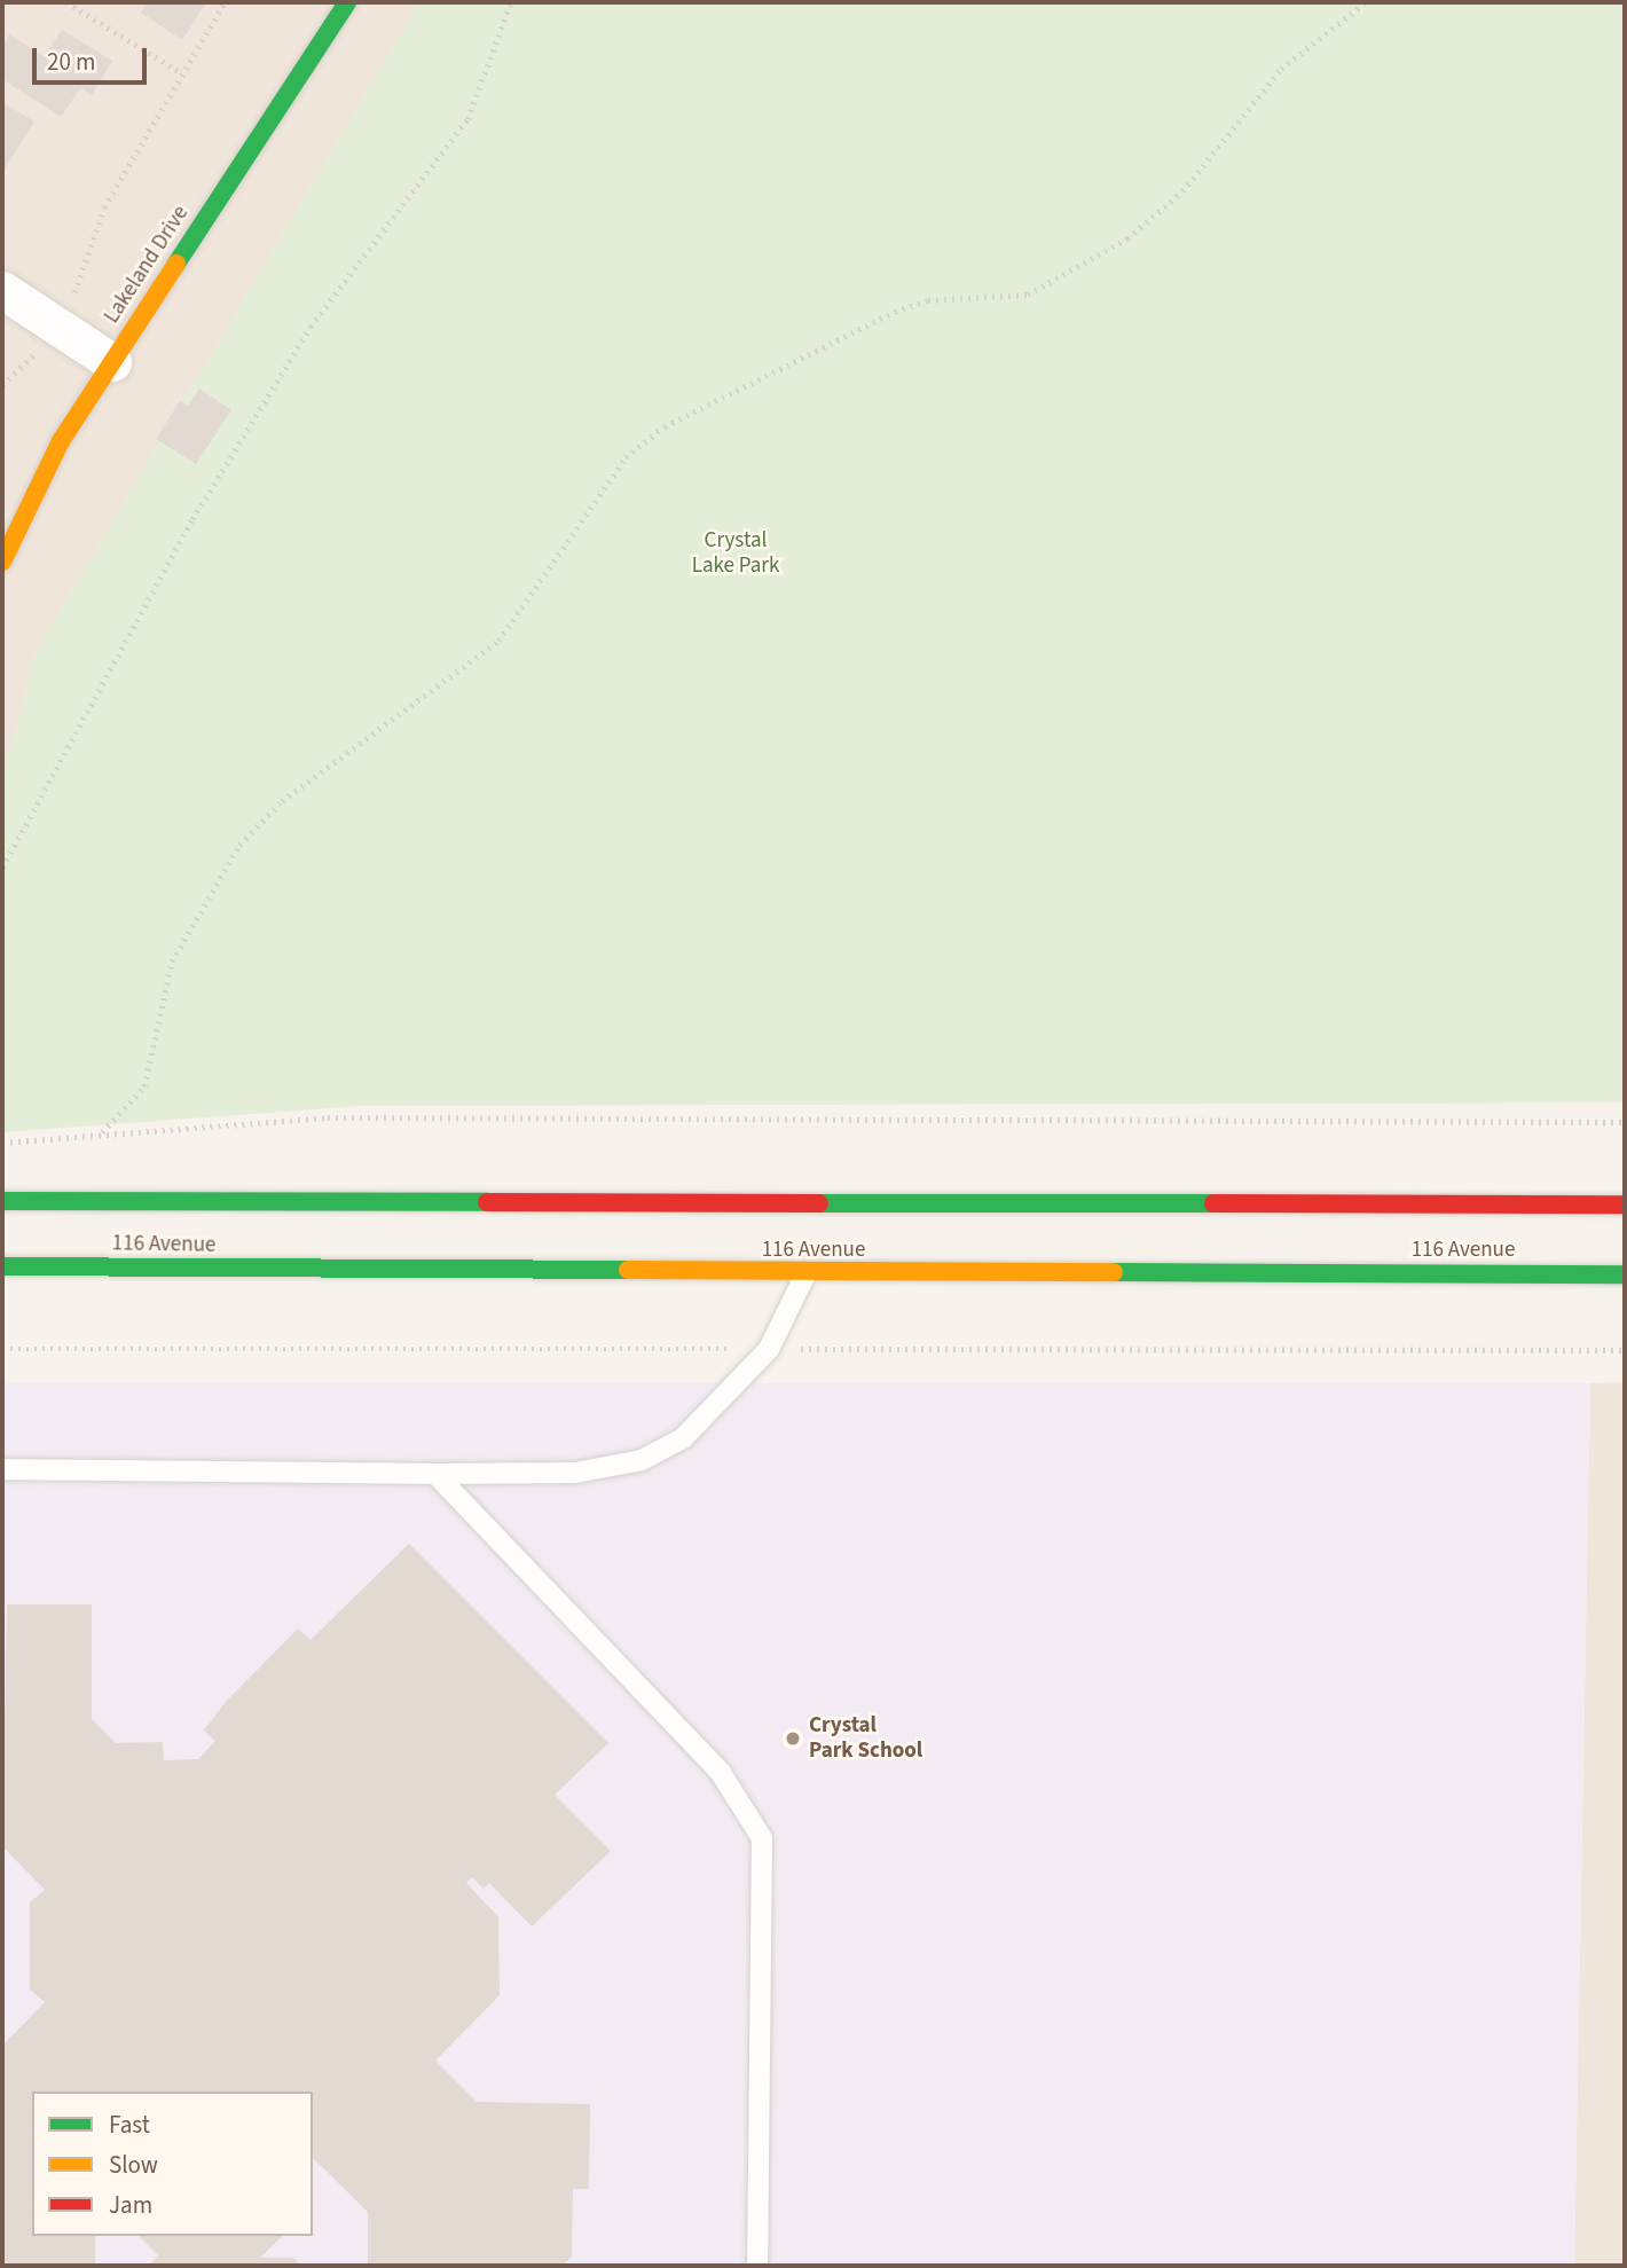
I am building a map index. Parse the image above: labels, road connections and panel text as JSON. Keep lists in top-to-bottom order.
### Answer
{
  "streets": {
    "main road": ["Lakeland Drive", "116 Avenue"]
  },
  "parks": ["Crystal Lake Park"],
  "places": ["Crystal Park School"],
  "legend": ["Fast", "Slow", "Jam"],
  "scale_bar": "20 m"
}
